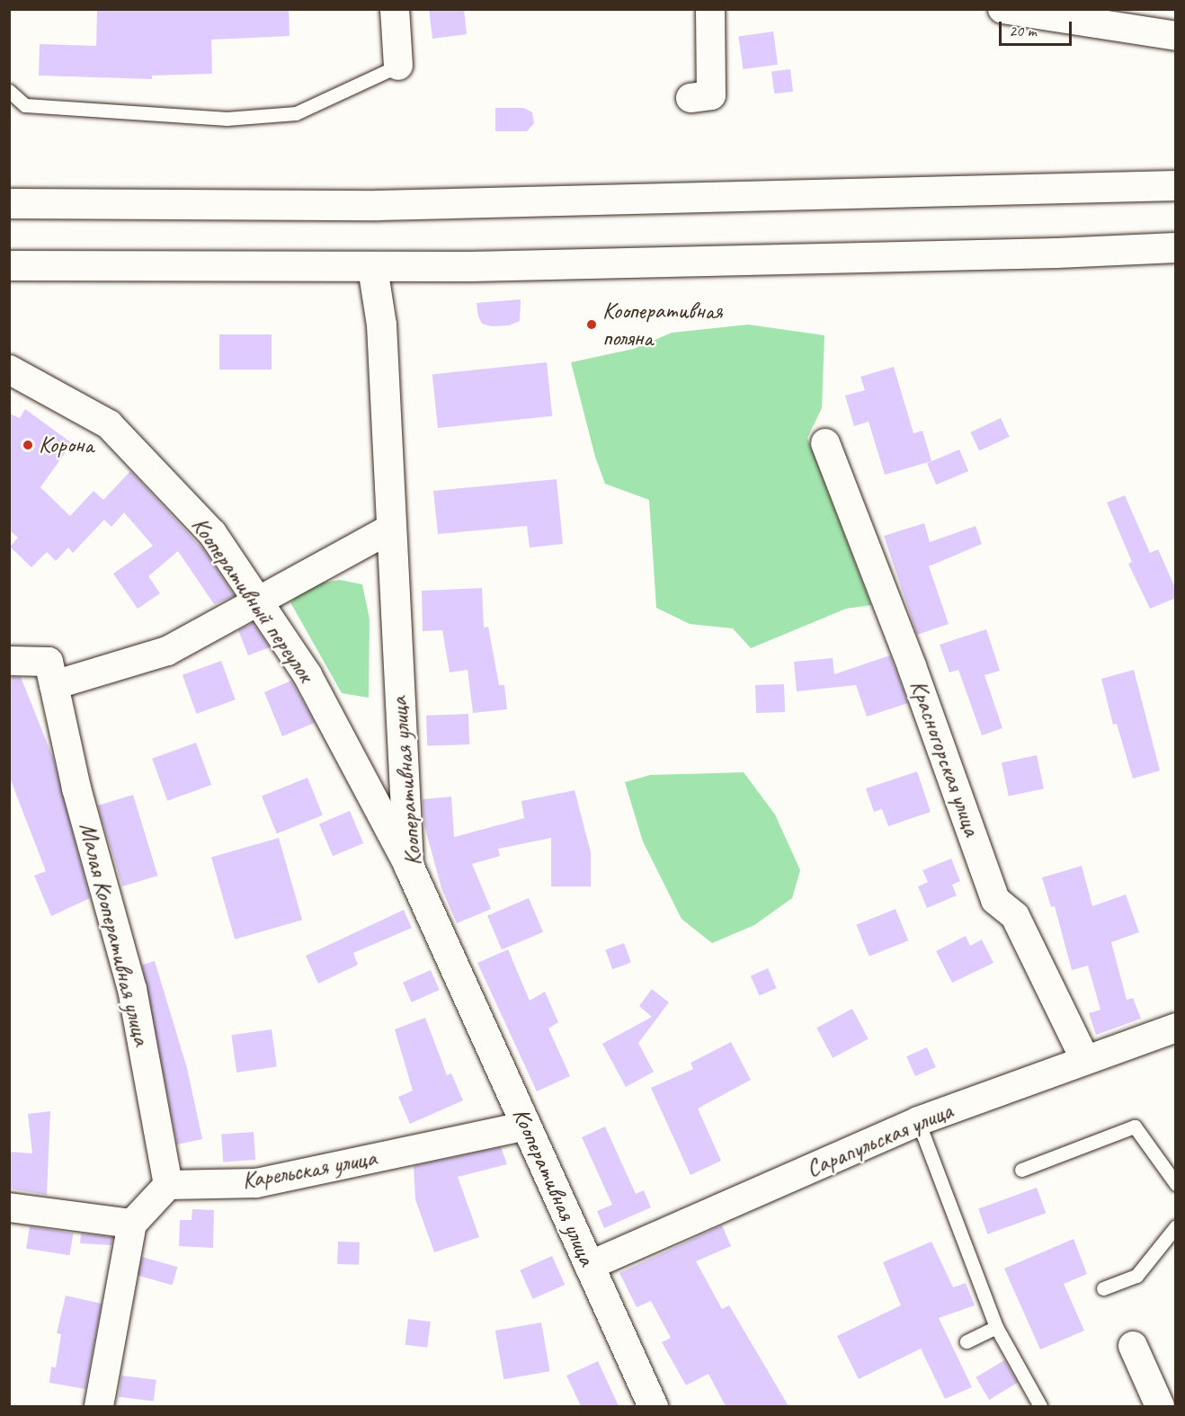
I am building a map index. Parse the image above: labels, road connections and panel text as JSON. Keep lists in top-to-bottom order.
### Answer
{
  "streets": {
    "main road": ["Кооперативная улица"],
    "street": [
      "Кооперативный переулок",
      "Красногорская улица",
      "Малая Кооперативная улица",
      "Сарапульская улица",
      "Карельская улица"
    ]
  },
  "crossings": [
    ["Кооперативный переулок", "Кооперативная улица"],
    ["Красногорская улица", "Сарапульская улица"],
    ["Кооперативная улица", "Сарапульская улица"],
    ["Кооперативная улица", "Карельская улица"],
    ["Малая Кооперативная улица", "Карельская улица"]
  ],
  "places": ["Кооперативная поляна", "Корона"],
  "scale_bar": "20 m"
}
